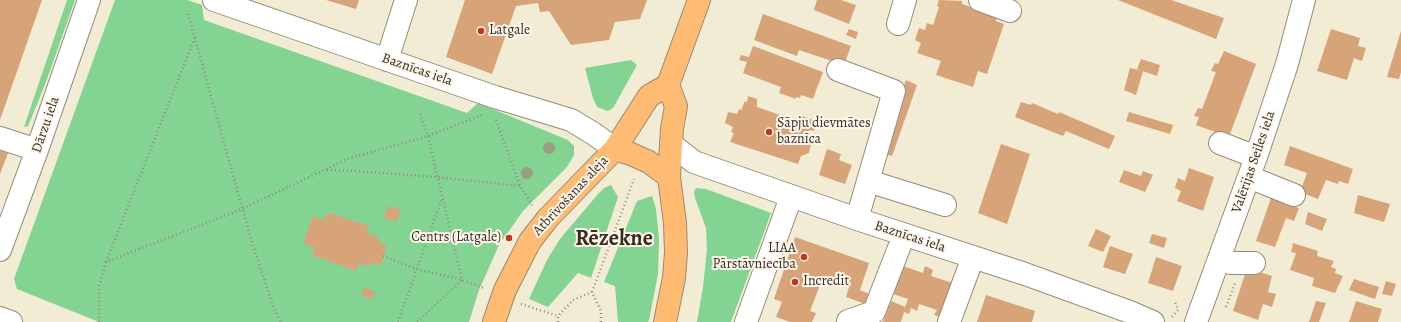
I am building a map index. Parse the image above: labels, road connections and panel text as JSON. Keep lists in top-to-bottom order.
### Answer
{
  "streets": {
    "main road": ["Atbrīvošanas aleja"],
    "street": ["Baznīcas iela", "Dārzu iela", "Valērijas Seiles iela"]
  },
  "crossings": [
    ["Baznīcas iela", "Atbrīvošanas aleja"]
  ],
  "districts": ["Rēzekne"],
  "places": [
    "Latgale",
    "Sāpju dievmātes baznīca",
    "Centrs (Latgale)",
    "LIAA Pārstāvniecība",
    "Incredit"
  ]
}
